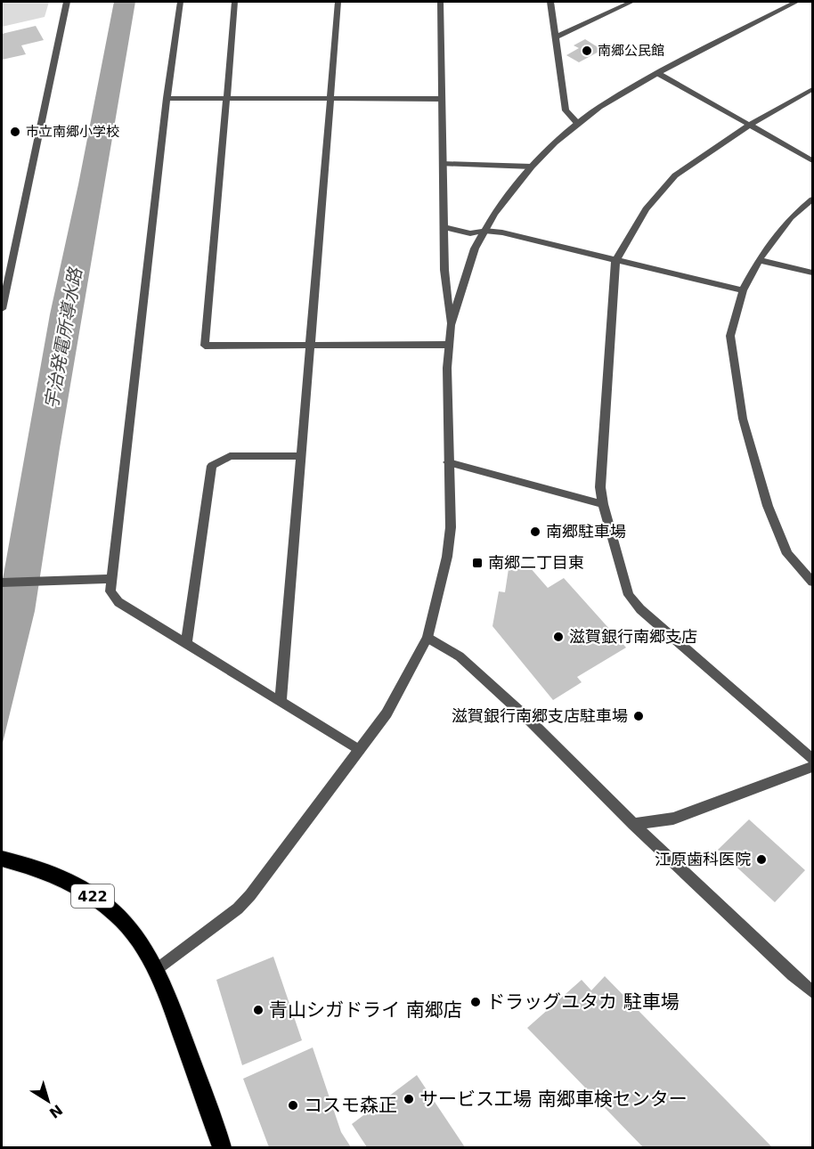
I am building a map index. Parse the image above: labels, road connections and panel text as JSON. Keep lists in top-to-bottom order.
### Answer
{
  "streets": {
    "highway": ["422"]
  },
  "water": ["宇治発電所導水路"],
  "places": {
    "other": [
      "南郷公民館",
      "市立南郷小学校",
      "南郷駐車場",
      "滋賀銀行南郷支店",
      "滋賀銀行南郷支店駐車場",
      "江原歯科医院",
      "ドラッグユタカ 駐車場",
      "青山シガドライ 南郷店",
      "サービス工場 南郷車検センター",
      "コスモ森正"
    ],
    "transit": ["南郷二丁目東"]
  },
  "north": "bottom right"
}
